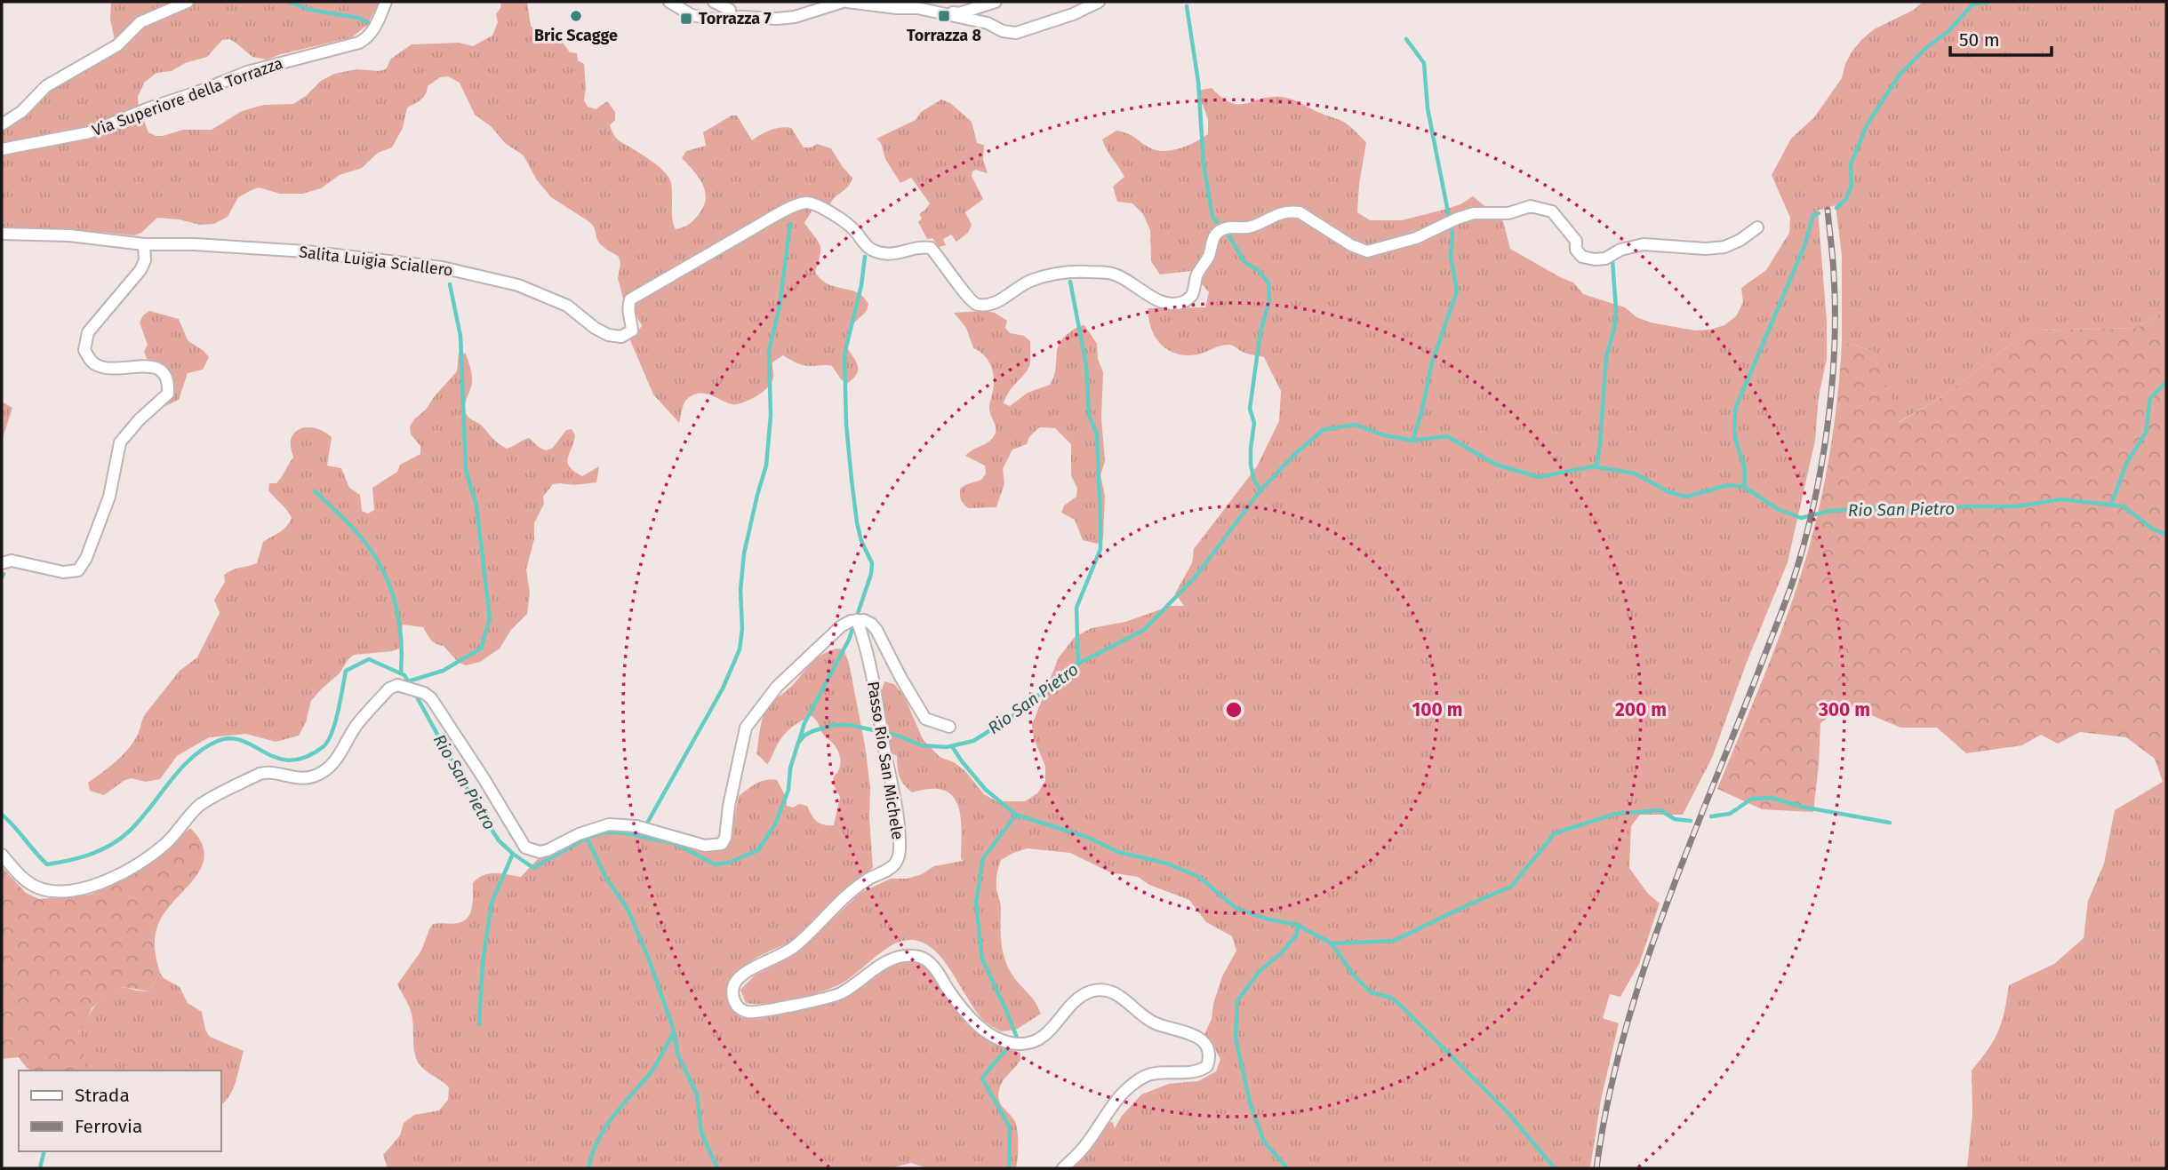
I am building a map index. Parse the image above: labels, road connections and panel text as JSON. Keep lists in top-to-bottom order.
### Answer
{
  "streets": {
    "street": ["Via Superiore della Torrazza", "Salita Luigia Sciallero", "Passo Rio San Michele"]
  },
  "water": ["Rio San Pietro"],
  "places": {
    "other": ["Bric Scagge"],
    "transit": ["Torrazza 8", "Torrazza 7"]
  },
  "legend": ["Strada", "Ferrovia"],
  "scale_bar": "50 m",
  "rings": ["100 m", "200 m", "300 m"]
}
